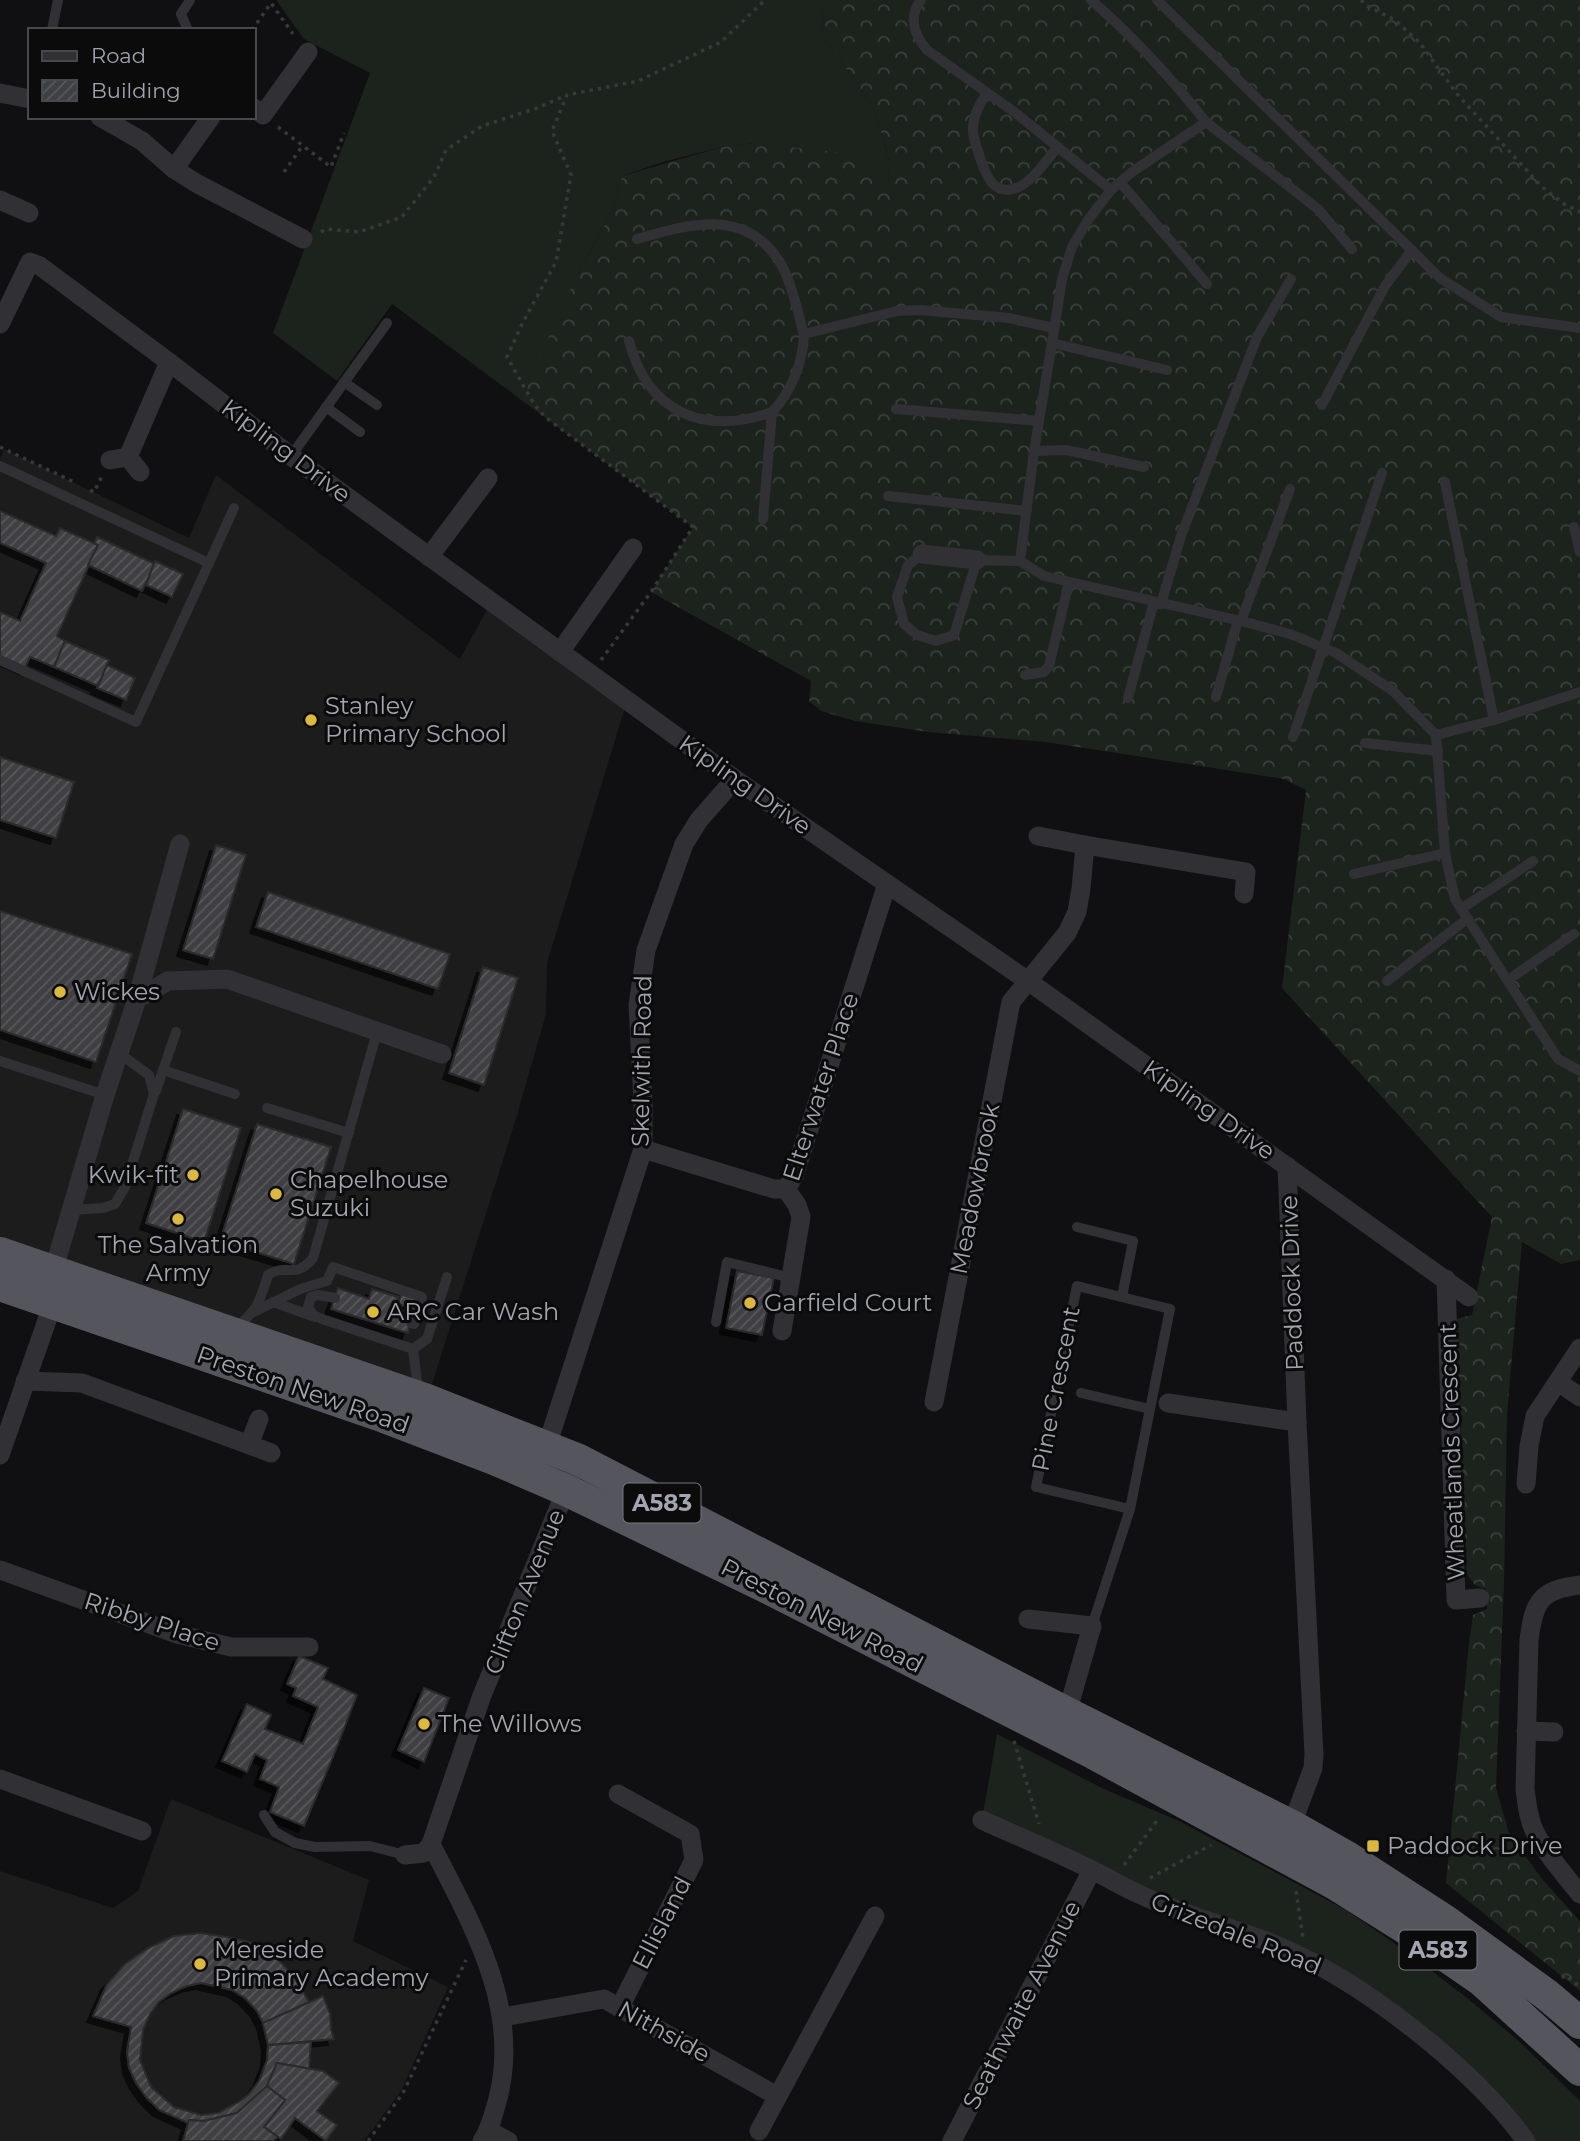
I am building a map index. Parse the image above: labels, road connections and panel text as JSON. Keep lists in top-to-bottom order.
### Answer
{
  "streets": {
    "highway": ["Preston New Road", "A583"],
    "street": [
      "Kipling Drive",
      "Skelwith Road",
      "Elterwater Place",
      "Meadowbrook",
      "Paddock Drive",
      "Wheatlands Crescent",
      "Clifton Avenue",
      "Ribby Place",
      "Ellisland",
      "Grizedale Road",
      "Seathwaite Avenue",
      "Nithside"
    ],
    "lane": ["Pine Crescent"]
  },
  "crossings": [
    ["Kipling Drive", "Skelwith Road"],
    ["Kipling Drive", "Elterwater Place"],
    ["Kipling Drive", "Meadowbrook"],
    ["Kipling Drive", "Paddock Drive"],
    ["Kipling Drive", "Wheatlands Crescent"],
    ["Skelwith Road", "Preston New Road"],
    ["Paddock Drive", "Preston New Road"],
    ["Preston New Road", "Clifton Avenue"],
    ["Ellisland", "Nithside"],
    ["Grizedale Road", "Seathwaite Avenue"]
  ],
  "places": {
    "other": [
      "Stanley Primary School",
      "Wickes",
      "Kwik-fit",
      "Chapelhouse Suzuki",
      "The Salvation Army",
      "Garfield Court",
      "ARC Car Wash",
      "The Willows",
      "Mereside Primary Academy"
    ],
    "transit": ["Paddock Drive"]
  },
  "legend": ["Road", "Building"]
}
